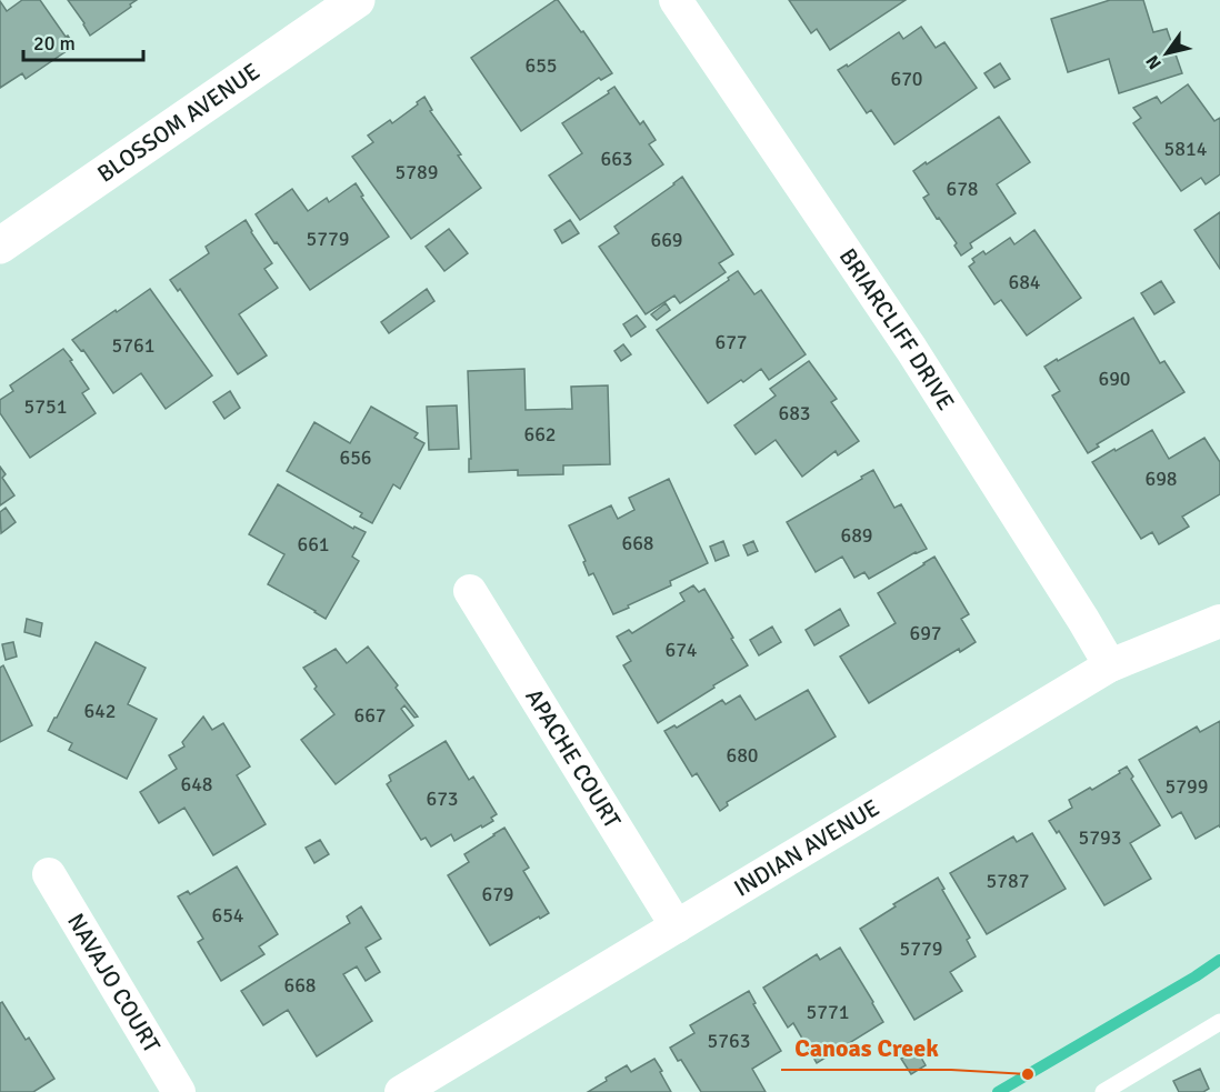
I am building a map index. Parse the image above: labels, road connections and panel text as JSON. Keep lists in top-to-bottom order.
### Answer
{
  "streets": {
    "street": [
      "BLOSSOM AVENUE",
      "BRIARCLIFF DRIVE",
      "APACHE COURT",
      "INDIAN AVENUE",
      "NAVAJO COURT"
    ]
  },
  "crossings": [
    ["BRIARCLIFF DRIVE", "INDIAN AVENUE"],
    ["APACHE COURT", "INDIAN AVENUE"]
  ],
  "places": ["Canoas Creek"],
  "house_numbers": [
    "655",
    "670",
    "5814",
    "663",
    "5789",
    "678",
    "5779",
    "669",
    "684",
    "677",
    "5761",
    "690",
    "5751",
    "683",
    "662",
    "656",
    "698",
    "689",
    "668",
    "661",
    "697",
    "674",
    "642",
    "667",
    "680",
    "648",
    "5799",
    "673",
    "5793",
    "5787",
    "679",
    "654",
    "5779",
    "668",
    "5771",
    "5763"
  ],
  "scale_bar": "20 m",
  "north": "bottom left"
}
